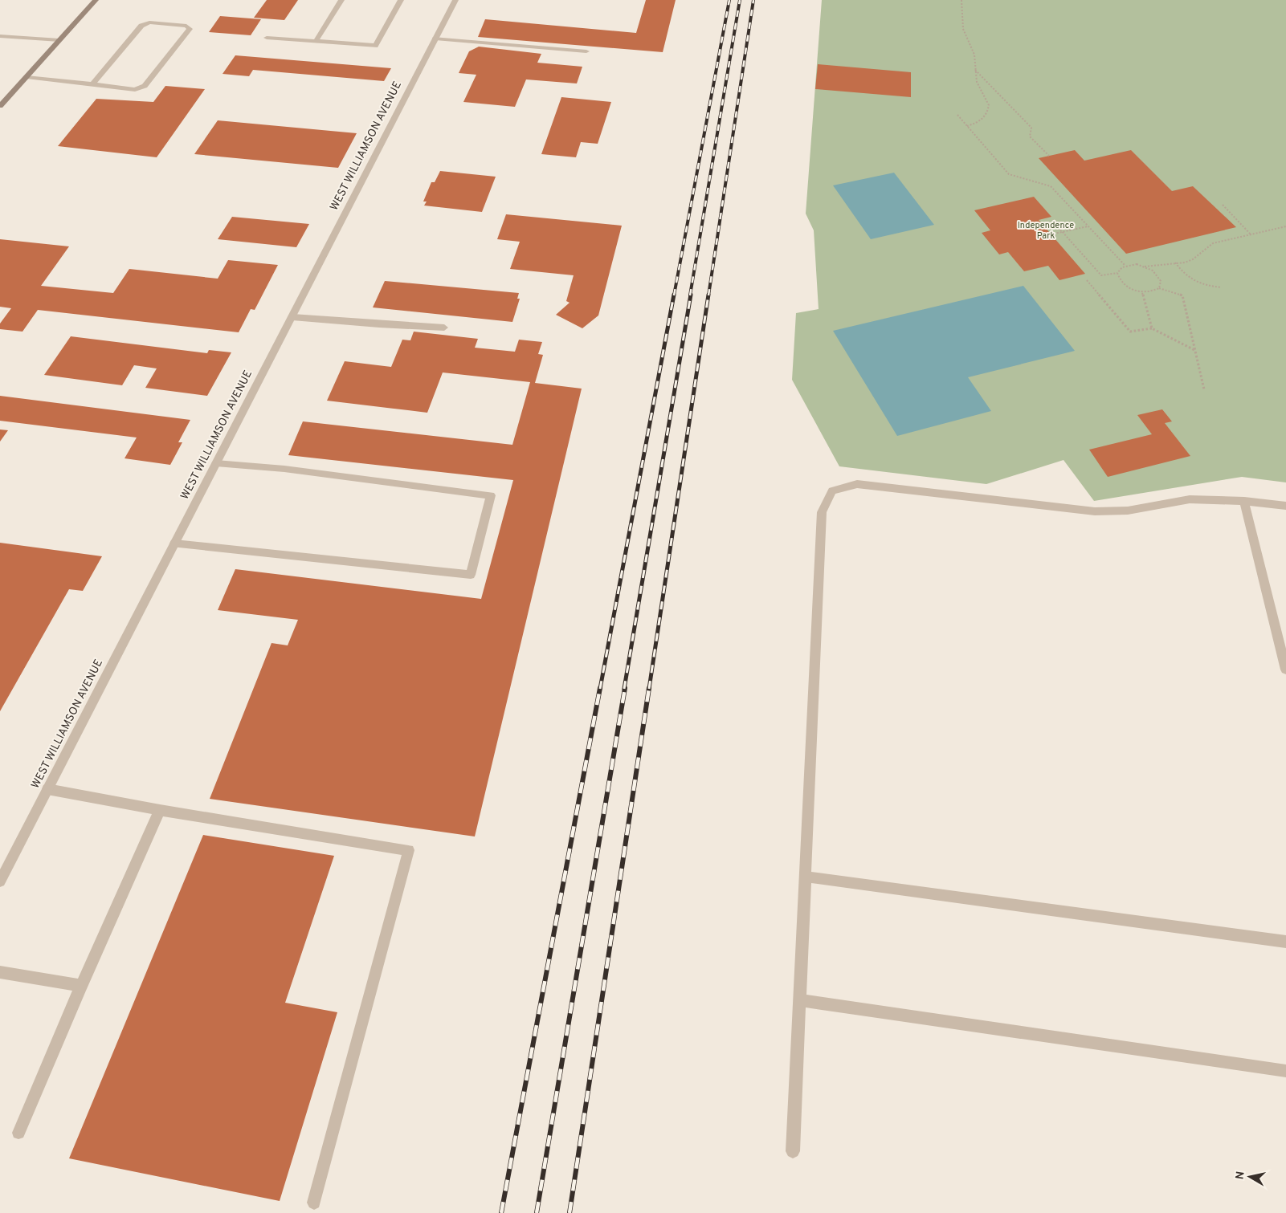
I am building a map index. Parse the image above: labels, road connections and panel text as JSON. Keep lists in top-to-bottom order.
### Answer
{
  "streets": {
    "street": ["WEST WILLIAMSON AVENUE"]
  },
  "parks": ["Independence Park"],
  "north": "left"
}
